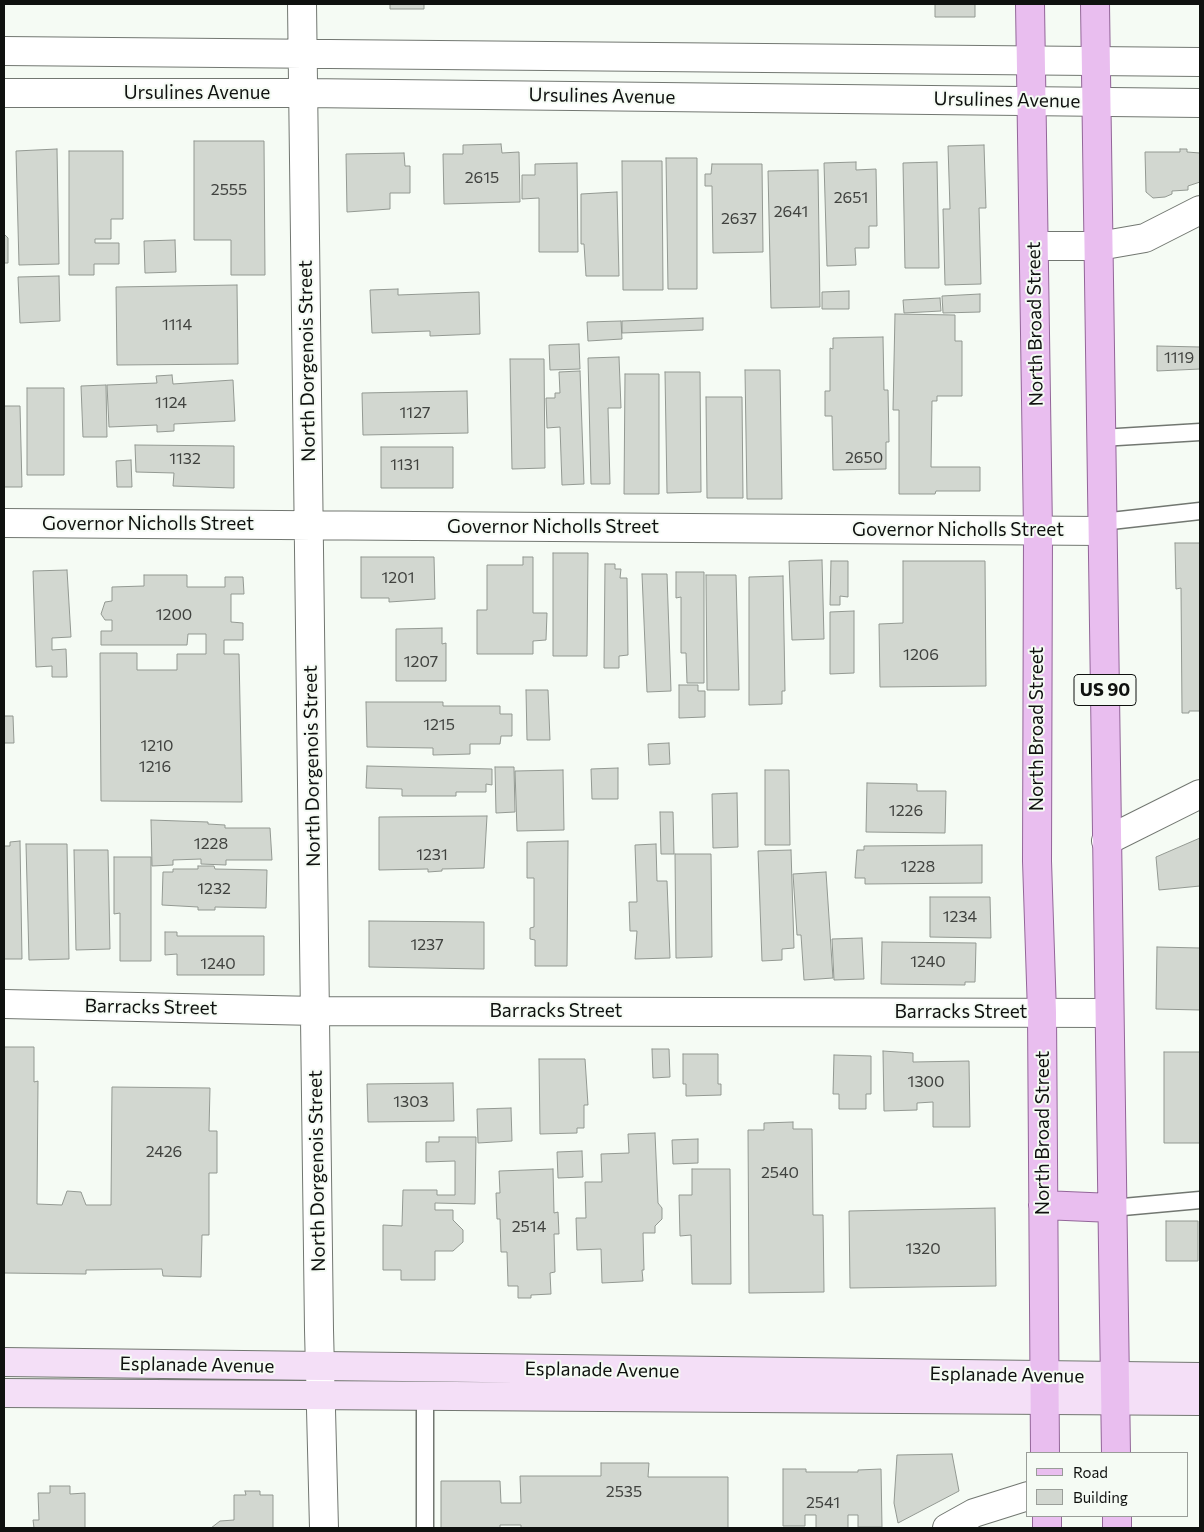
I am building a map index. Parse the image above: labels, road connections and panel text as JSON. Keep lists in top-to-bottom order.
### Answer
{
  "streets": {
    "main road": ["North Broad Street", "US 90"],
    "street": [
      "Ursulines Avenue",
      "North Dorgenois Street",
      "Governor Nicholls Street",
      "Barracks Street",
      "Esplanade Avenue"
    ]
  },
  "crossings": [
    ["Ursulines Avenue", "North Broad Street"],
    ["Ursulines Avenue", "North Dorgenois Street"],
    ["Ursulines Avenue", "US 90"],
    ["North Broad Street", "Governor Nicholls Street"],
    ["North Broad Street", "Barracks Street"],
    ["North Broad Street", "Esplanade Avenue"],
    ["North Dorgenois Street", "Governor Nicholls Street"],
    ["North Dorgenois Street", "Barracks Street"],
    ["North Dorgenois Street", "Esplanade Avenue"],
    ["Governor Nicholls Street", "US 90"],
    ["US 90", "Barracks Street"],
    ["US 90", "Esplanade Avenue"]
  ],
  "house_numbers": [
    "2615",
    "2555",
    "2651",
    "2641",
    "2637",
    "1114",
    "1119",
    "1124",
    "1127",
    "2650",
    "1132",
    "1131",
    "1201",
    "1200",
    "1206",
    "1207",
    "1215",
    "1210",
    "1216",
    "1226",
    "1228",
    "1231",
    "1228",
    "1232",
    "1234",
    "1237",
    "1240",
    "1240",
    "1300",
    "1303",
    "2426",
    "2540",
    "2514",
    "1320",
    "2535",
    "2541"
  ],
  "legend": ["Road", "Building"]
}
